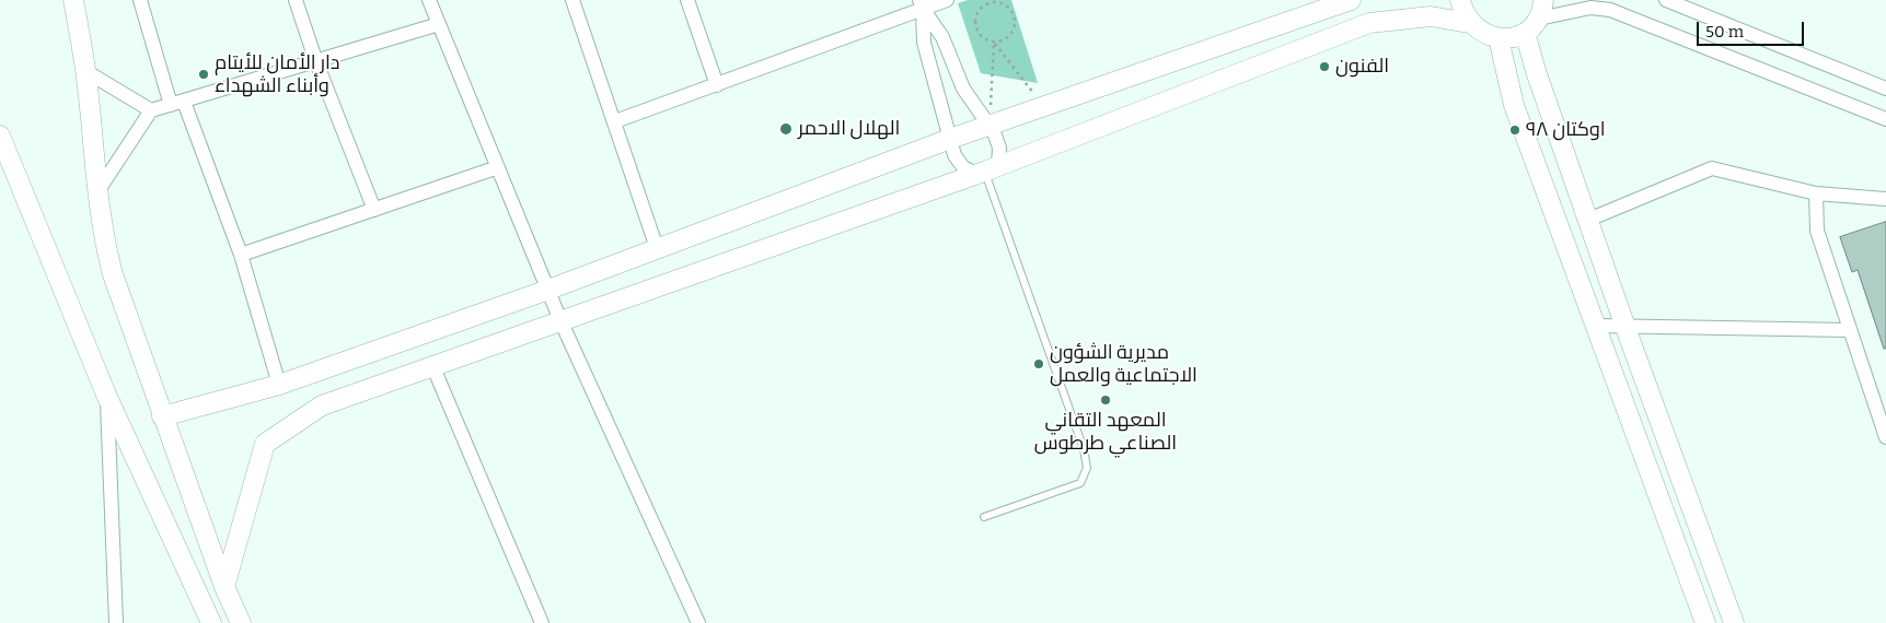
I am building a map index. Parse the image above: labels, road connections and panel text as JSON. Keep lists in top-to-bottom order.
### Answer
{
  "places": [
    "الفنون",
    "دار الأمان للأيتام وأبناء الشهداء",
    "الهلال الاحمر",
    "اوكتان ٩٨",
    "مديرية الشؤون الاجتماعية والعمل",
    "المعهد التقاني الصناعي طرطوس"
  ],
  "scale_bar": "50 m"
}
